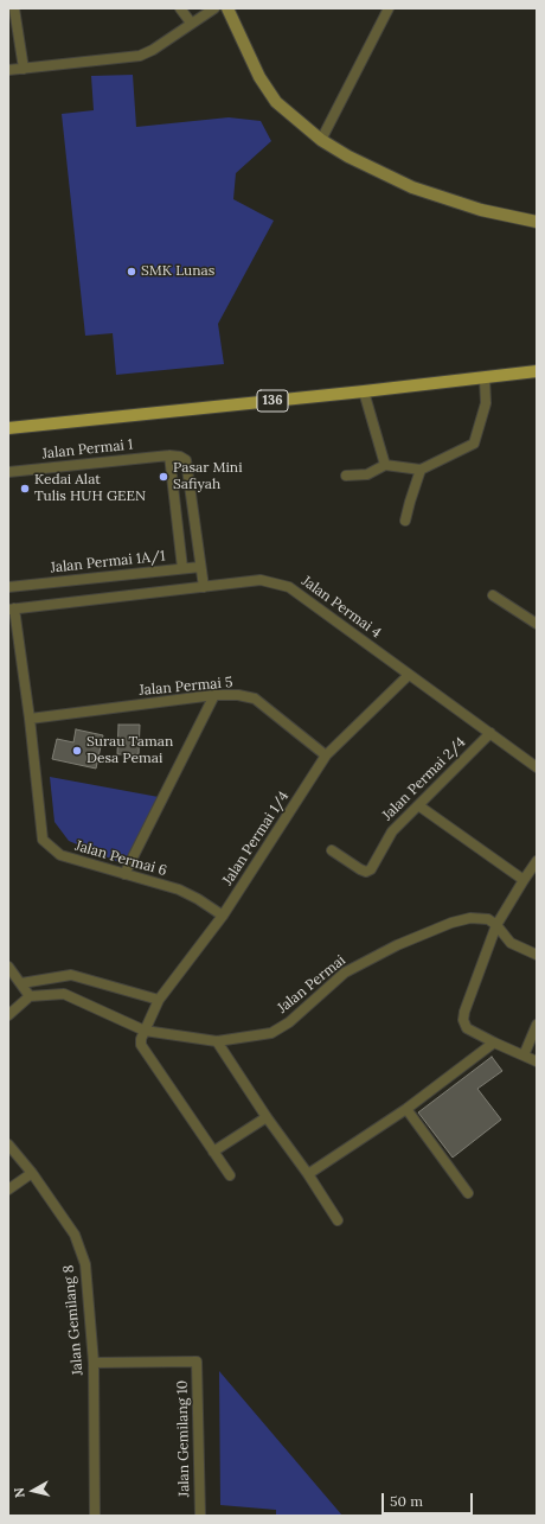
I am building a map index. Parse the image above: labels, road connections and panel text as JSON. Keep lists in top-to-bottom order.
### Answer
{
  "streets": {
    "main road": ["136"],
    "street": [
      "Jalan Permai 1",
      "Jalan Permai 1A/1",
      "Jalan Permai 4",
      "Jalan Permai 5",
      "Jalan Permai 2/4",
      "Jalan Permai 1/4",
      "Jalan Permai 6",
      "Jalan Permai",
      "Jalan Gemilang 8",
      "Jalan Gemilang 10"
    ]
  },
  "crossings": [
    ["Jalan Permai 1", "Jalan Permai 1A/1"],
    ["Jalan Permai 4", "Jalan Permai 2/4"],
    ["Jalan Permai 4", "Jalan Permai 1/4"],
    ["Jalan Permai 4", "Jalan Permai 6"],
    ["Jalan Permai 5", "Jalan Permai 1/4"],
    ["Jalan Permai 5", "Jalan Permai 6"],
    ["Jalan Permai 1/4", "Jalan Permai 6"],
    ["Jalan Permai 1/4", "Jalan Permai"],
    ["Jalan Gemilang 8", "Jalan Gemilang 10"]
  ],
  "places": [
    "SMK Lunas",
    "Pasar Mini Safiyah",
    "Kedai Alat Tulis HUH GEEN",
    "Surau Taman Desa Pemai"
  ],
  "scale_bar": "50 m",
  "north": "left"
}
